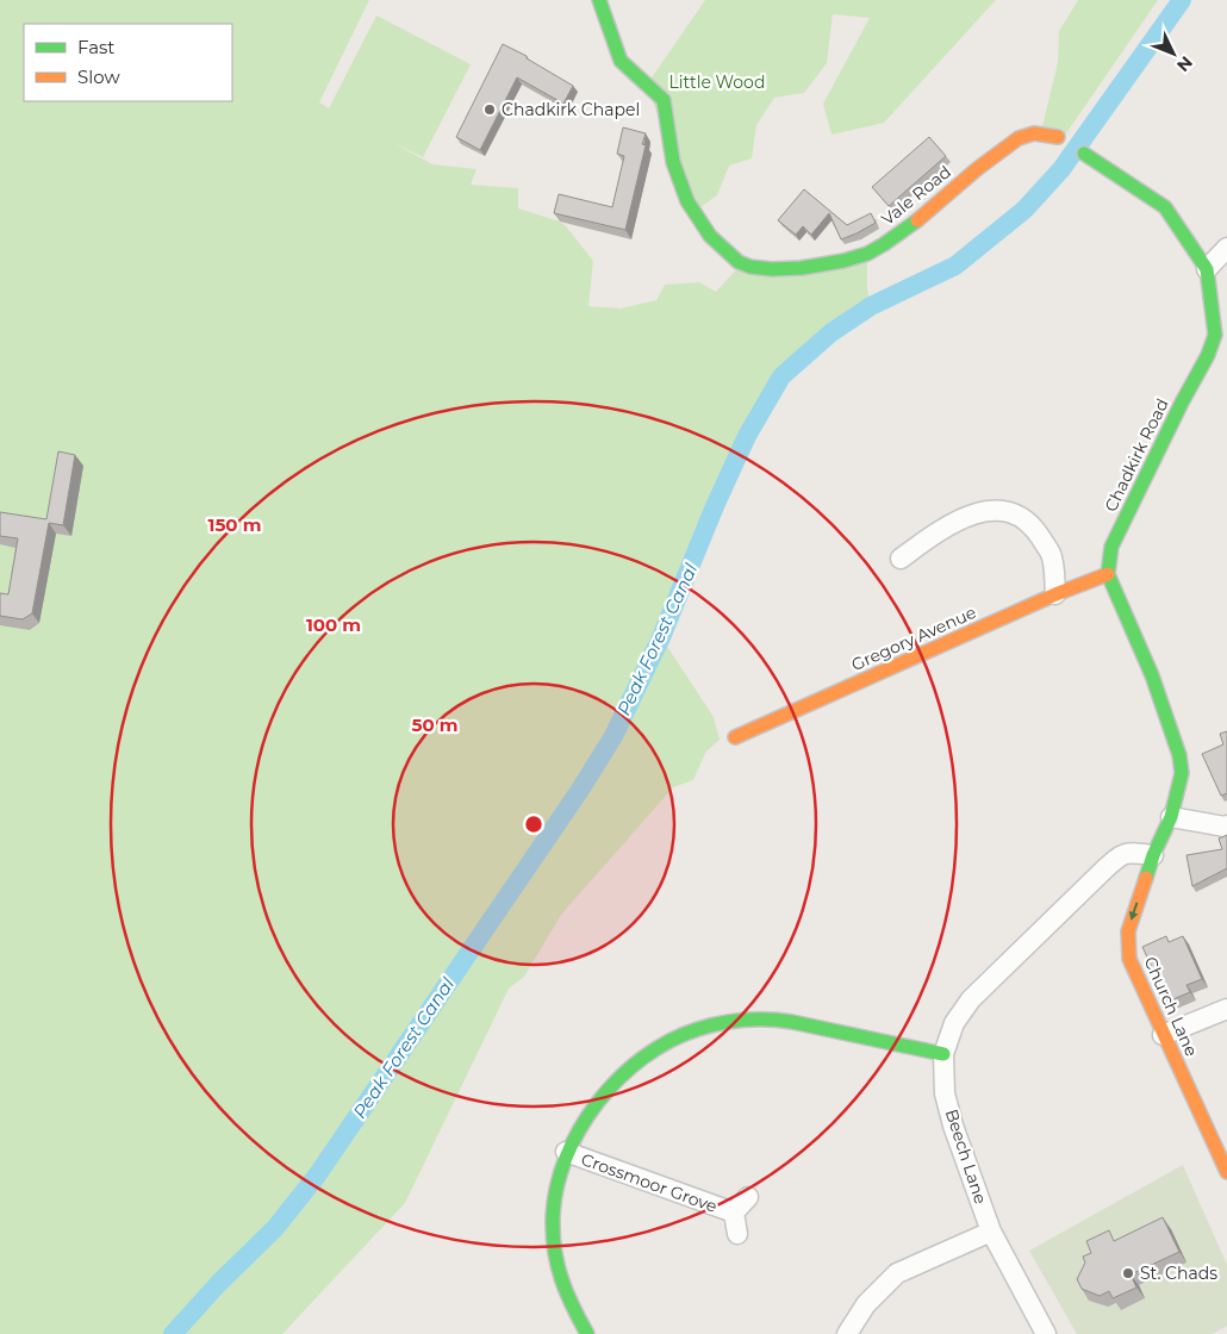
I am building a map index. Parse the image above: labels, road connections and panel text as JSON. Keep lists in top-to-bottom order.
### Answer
{
  "streets": {
    "street": [
      "Vale Road",
      "Chadkirk Road",
      "Gregory Avenue",
      "Church Lane",
      "Beech Lane",
      "Crossmoor Grove"
    ]
  },
  "crossings": [
    ["Chadkirk Road", "Gregory Avenue"],
    ["Church Lane", "Beech Lane"]
  ],
  "one_way": ["Church Lane"],
  "water": ["Peak Forest Canal"],
  "parks": ["Little Wood"],
  "places": ["Chadkirk Chapel", "St. Chads"],
  "legend": ["Fast", "Slow"],
  "north": "bottom right",
  "rings": ["150 m", "100 m", "50 m"]
}
